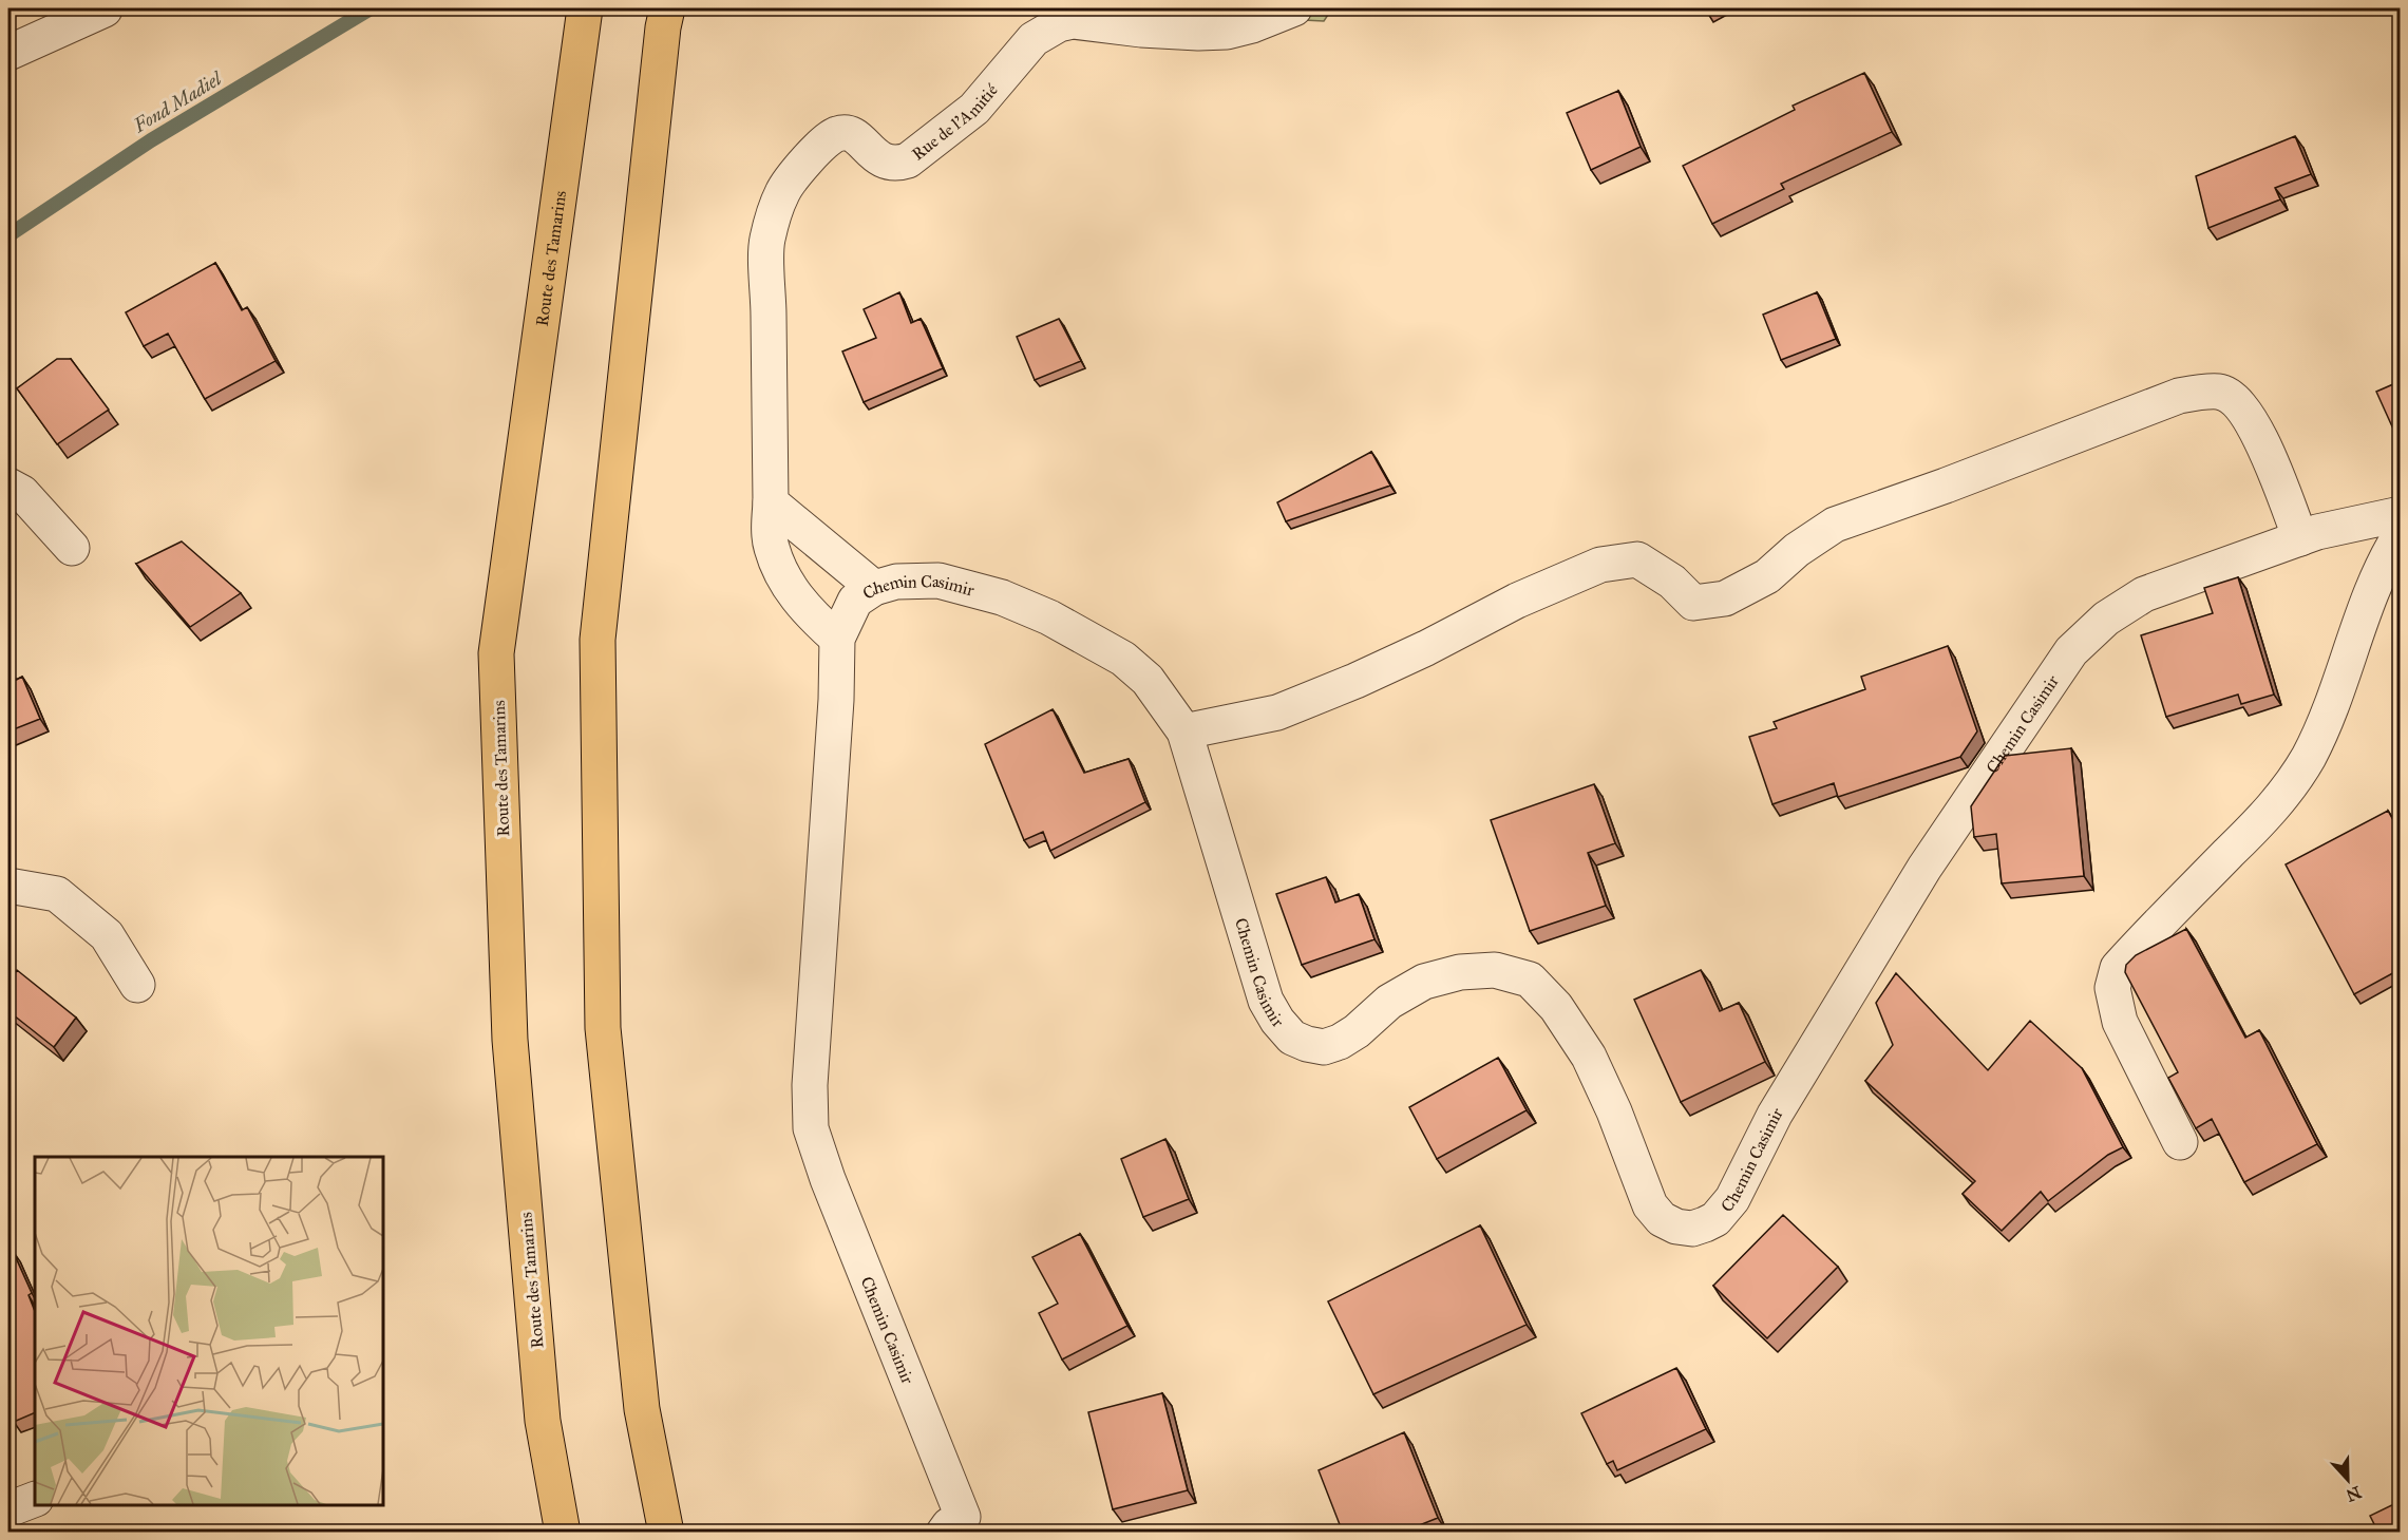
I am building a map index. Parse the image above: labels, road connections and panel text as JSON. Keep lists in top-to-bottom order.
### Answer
{
  "streets": {
    "highway": ["Route des Tamarins"],
    "street": ["Rue de l'Amitié", "Chemin Casimir"]
  },
  "crossings": [
    ["Rue de l'Amitié", "Chemin Casimir"]
  ],
  "water": ["Fond Madiel"],
  "north": "bottom"
}
